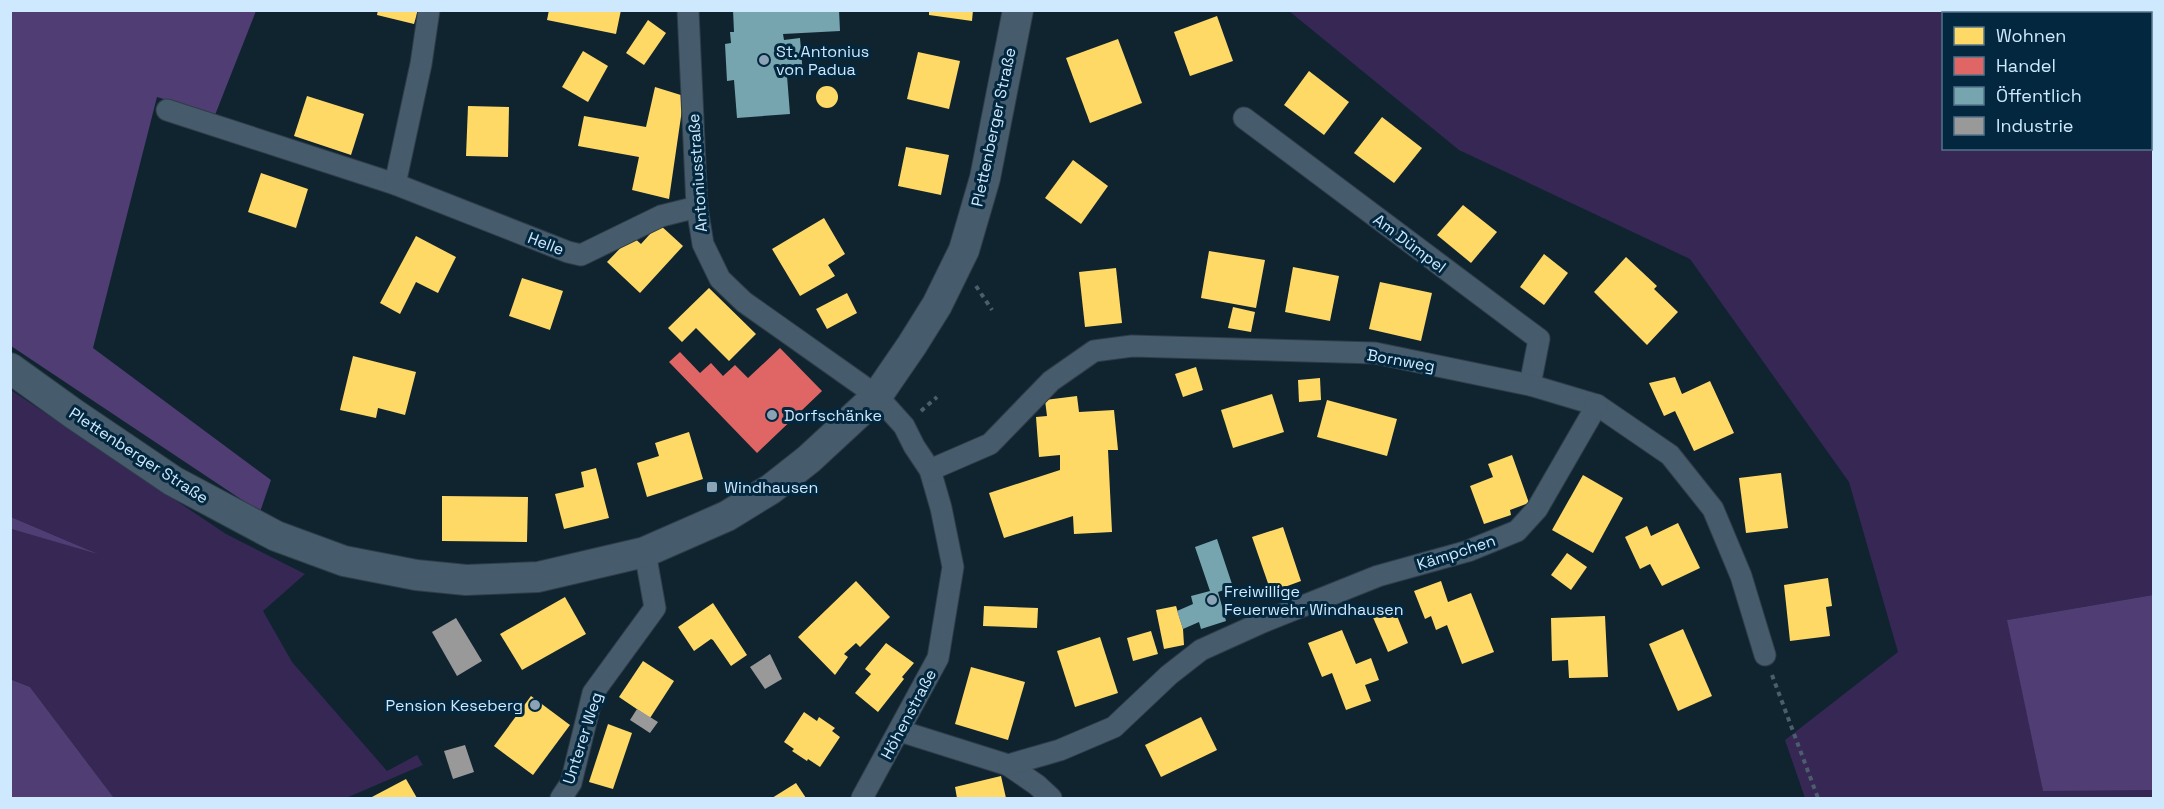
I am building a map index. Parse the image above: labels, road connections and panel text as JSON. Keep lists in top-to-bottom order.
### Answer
{
  "streets": {
    "main road": ["Plettenberger Straße"],
    "street": [
      "Antoniusstraße",
      "Helle",
      "Am Dümpel",
      "Bornweg",
      "Kämpchen",
      "Höhenstraße",
      "Unterer Weg"
    ]
  },
  "crossings": [
    ["Plettenberger Straße", "Antoniusstraße"],
    ["Plettenberger Straße", "Höhenstraße"],
    ["Plettenberger Straße", "Unterer Weg"],
    ["Antoniusstraße", "Helle"],
    ["Antoniusstraße", "Höhenstraße"],
    ["Am Dümpel", "Bornweg"],
    ["Bornweg", "Kämpchen"],
    ["Bornweg", "Höhenstraße"]
  ],
  "places": {
    "other": [
      "St. Antonius von Padua",
      "Dorfschänke",
      "Freiwillige Feuerwehr Windhausen",
      "Pension Keseberg"
    ],
    "transit": ["Windhausen"]
  },
  "legend": [
    "Wohnen",
    "Handel",
    "Öffentlich",
    "Industrie"
  ]
}
